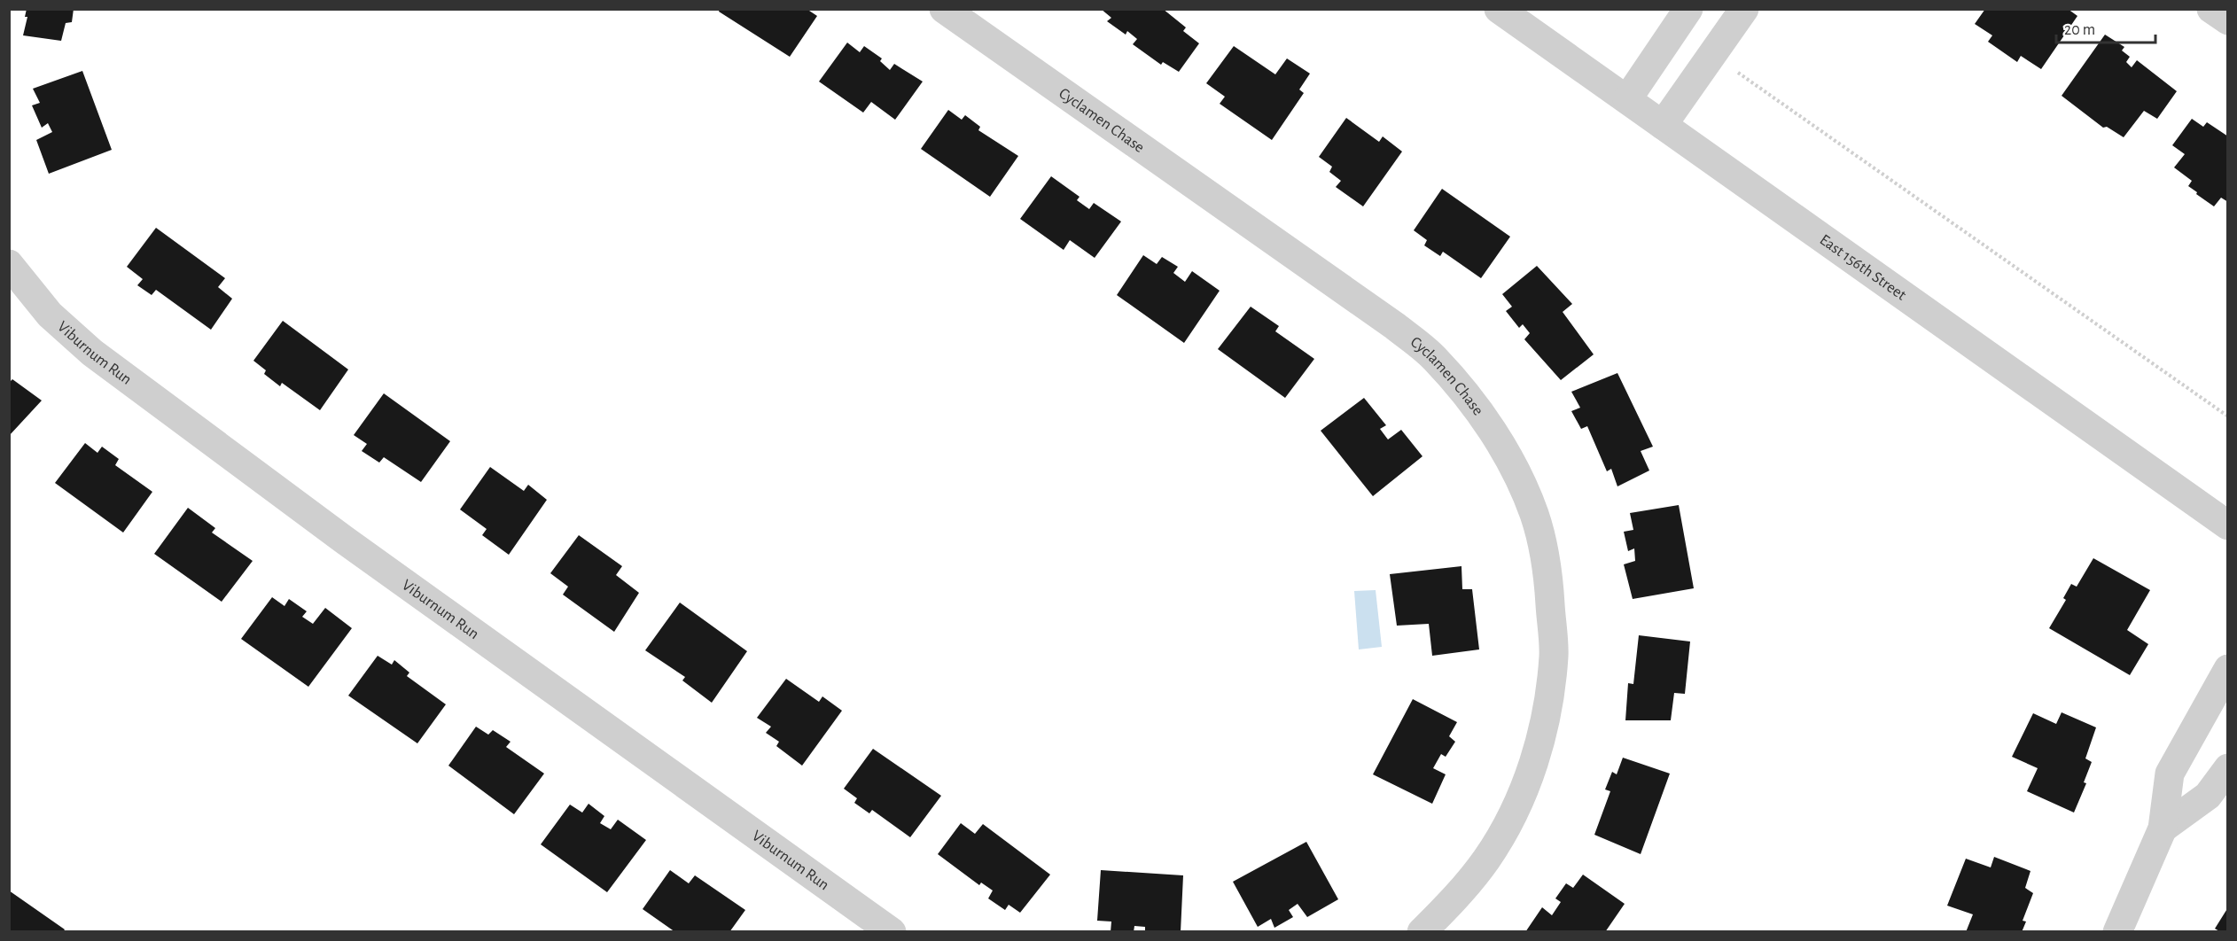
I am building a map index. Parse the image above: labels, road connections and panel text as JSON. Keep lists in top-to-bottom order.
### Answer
{
  "streets": {
    "street": ["Cyclamen Chase", "East 156th Street", "Viburnum Run"]
  },
  "scale_bar": "20 m"
}
